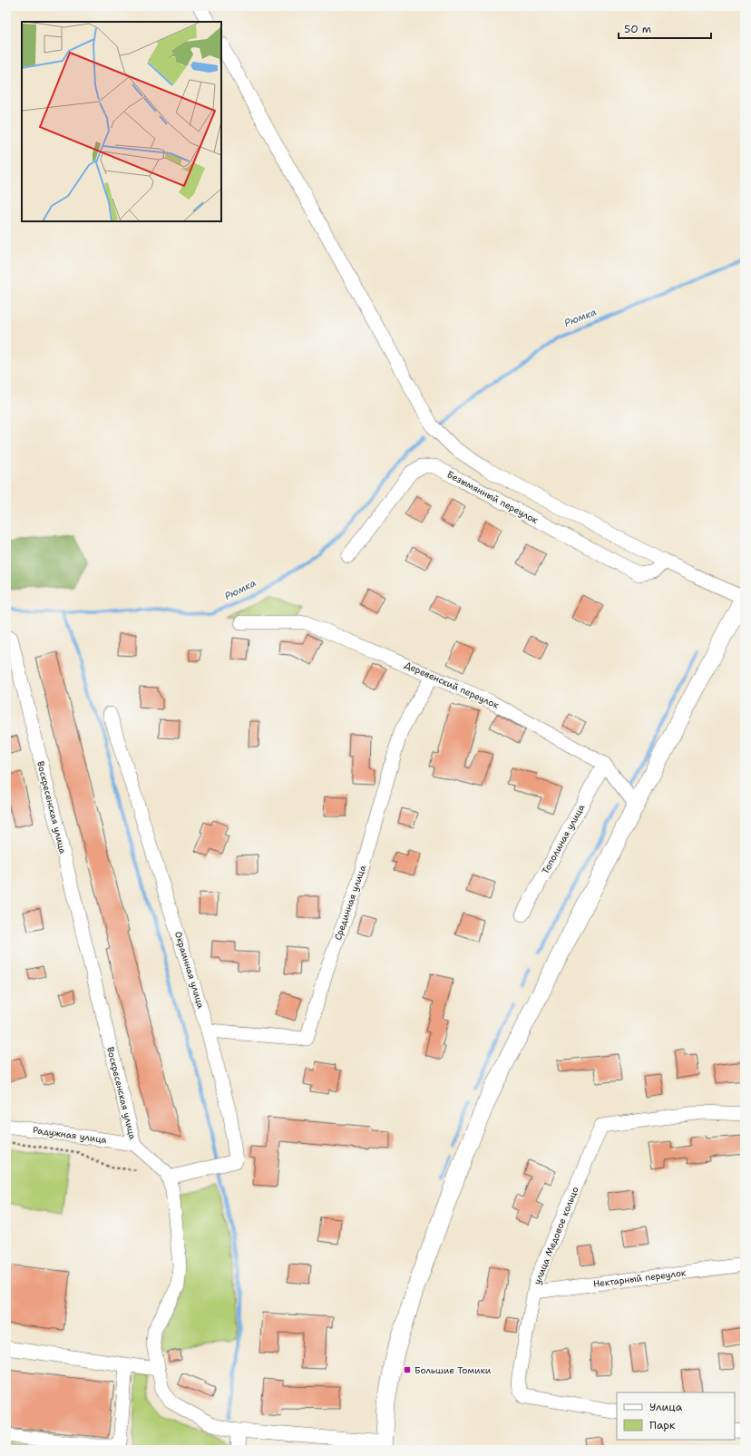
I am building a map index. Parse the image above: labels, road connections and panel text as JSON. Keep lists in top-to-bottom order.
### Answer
{
  "streets": {
    "street": [
      "Безымянный переулок",
      "Деревенский переулок",
      "Воскресенская улица",
      "Тополиная улица",
      "Срединная улица",
      "Окраинная улица",
      "Радужная улица",
      "улица Медовое кольцо",
      "Нектарный переулок"
    ]
  },
  "crossings": [
    ["Деревенский переулок", "Тополиная улица"],
    ["Деревенский переулок", "Срединная улица"],
    ["Воскресенская улица", "Окраинная улица"],
    ["Воскресенская улица", "Радужная улица"],
    ["Срединная улица", "Окраинная улица"],
    ["улица Медовое кольцо", "Нектарный переулок"]
  ],
  "water": ["Рюмка"],
  "places": {
    "transit": ["Большие Томики"]
  },
  "legend": ["Улица", "Парк"],
  "scale_bar": "50 m"
}
